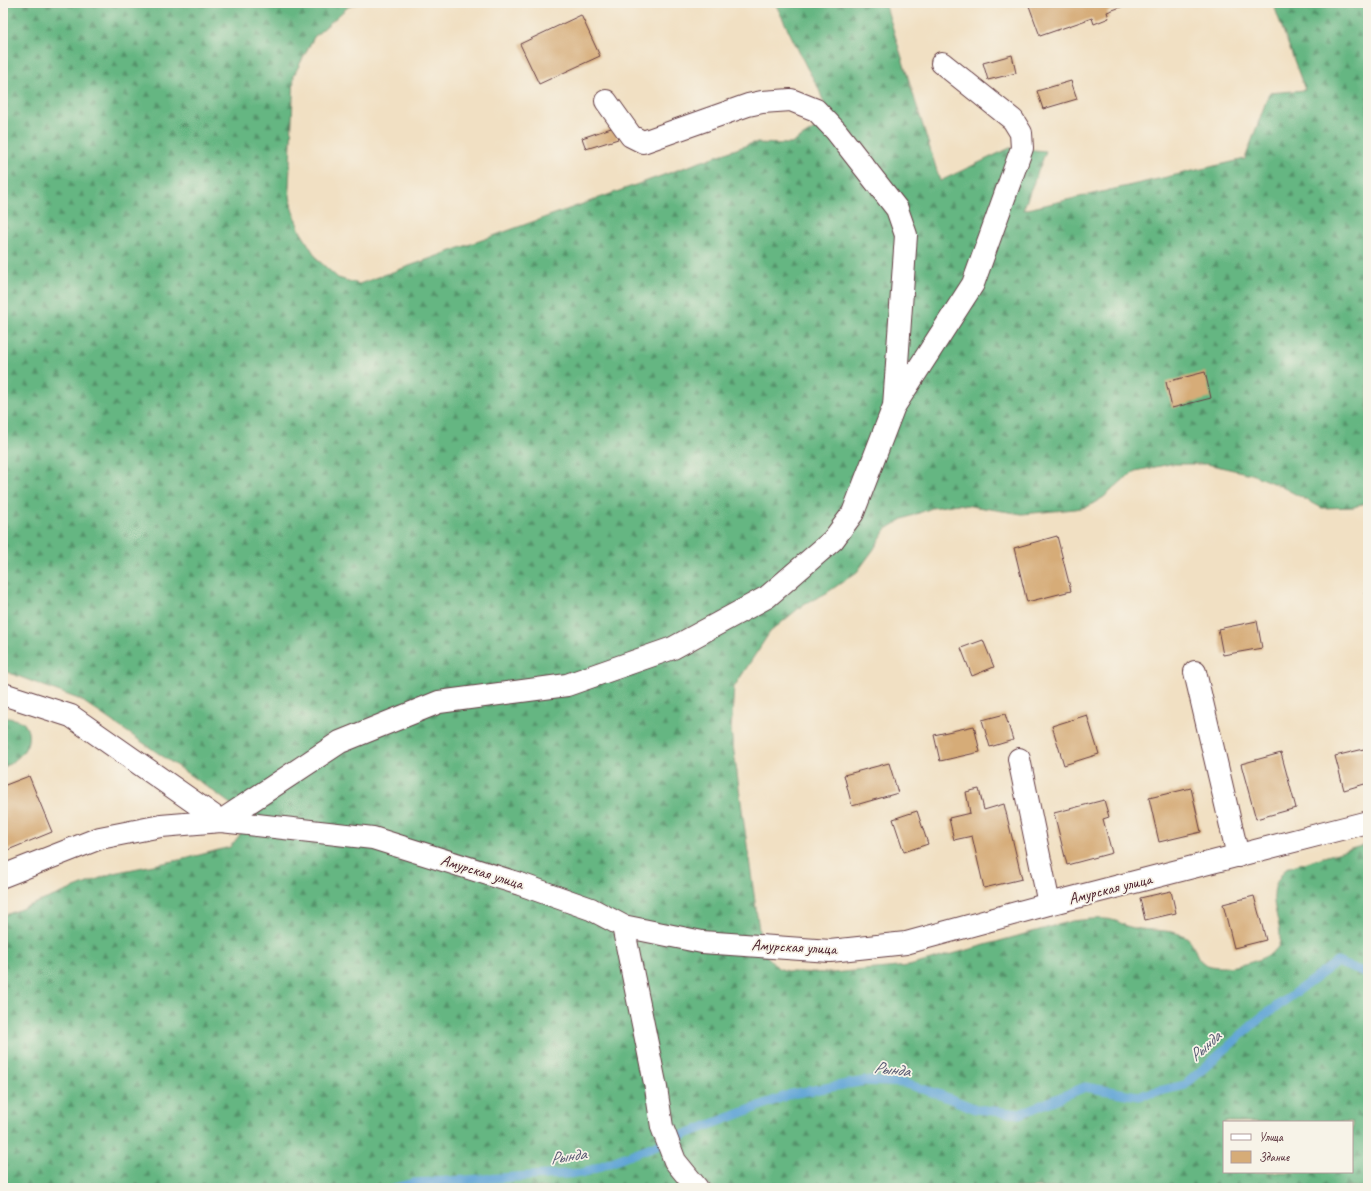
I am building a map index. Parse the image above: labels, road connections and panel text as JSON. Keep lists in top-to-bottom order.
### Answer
{
  "streets": {
    "street": ["Амурская улица"]
  },
  "water": ["Рында"],
  "legend": ["Улица", "Здание"]
}
